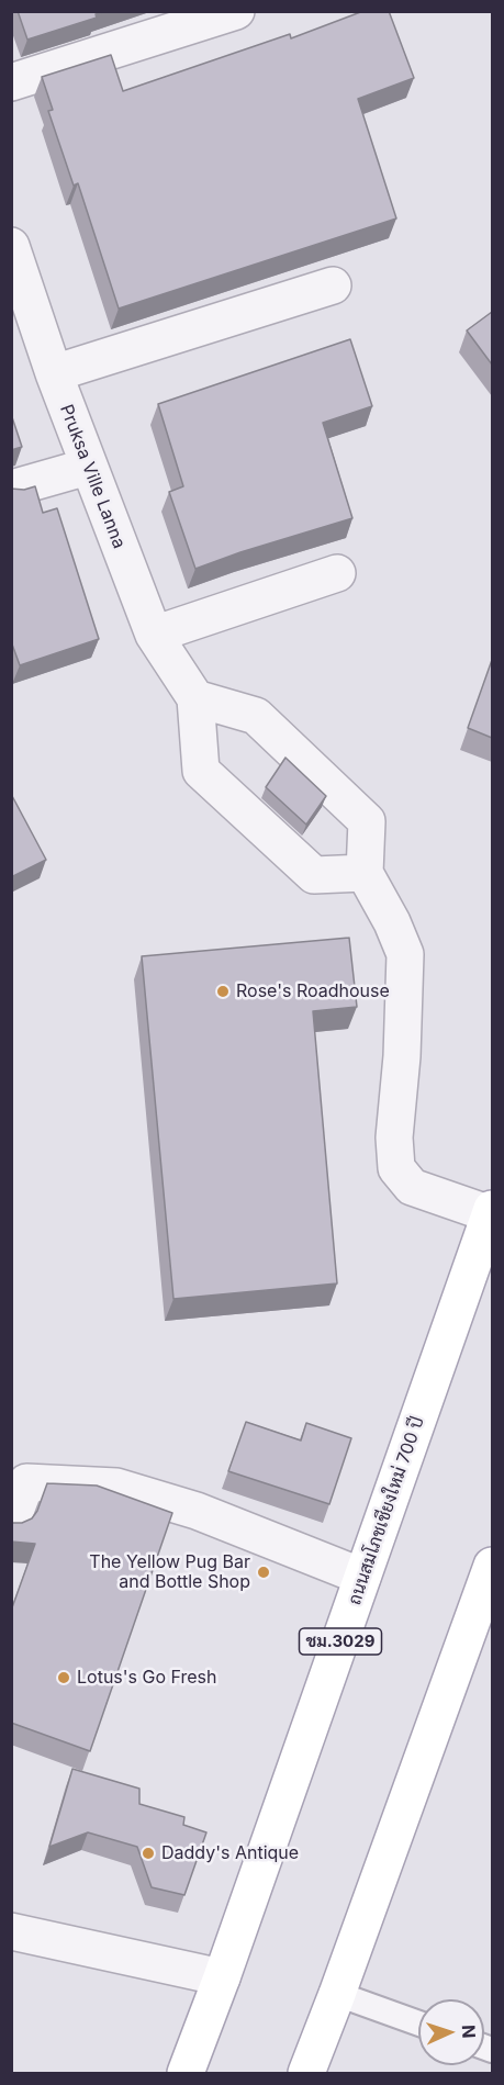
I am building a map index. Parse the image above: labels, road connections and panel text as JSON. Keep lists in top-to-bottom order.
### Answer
{
  "streets": {
    "main road": ["ถนนสมโภชเชียงใหม่ 700 ปี", "ชม.3029"],
    "street": ["Pruksa Ville Lanna"]
  },
  "places": [
    "Rose's Roadhouse",
    "The Yellow Pug Bar and Bottle Shop",
    "Lotus's Go Fresh",
    "Daddy's Antique"
  ],
  "north": "right"
}
